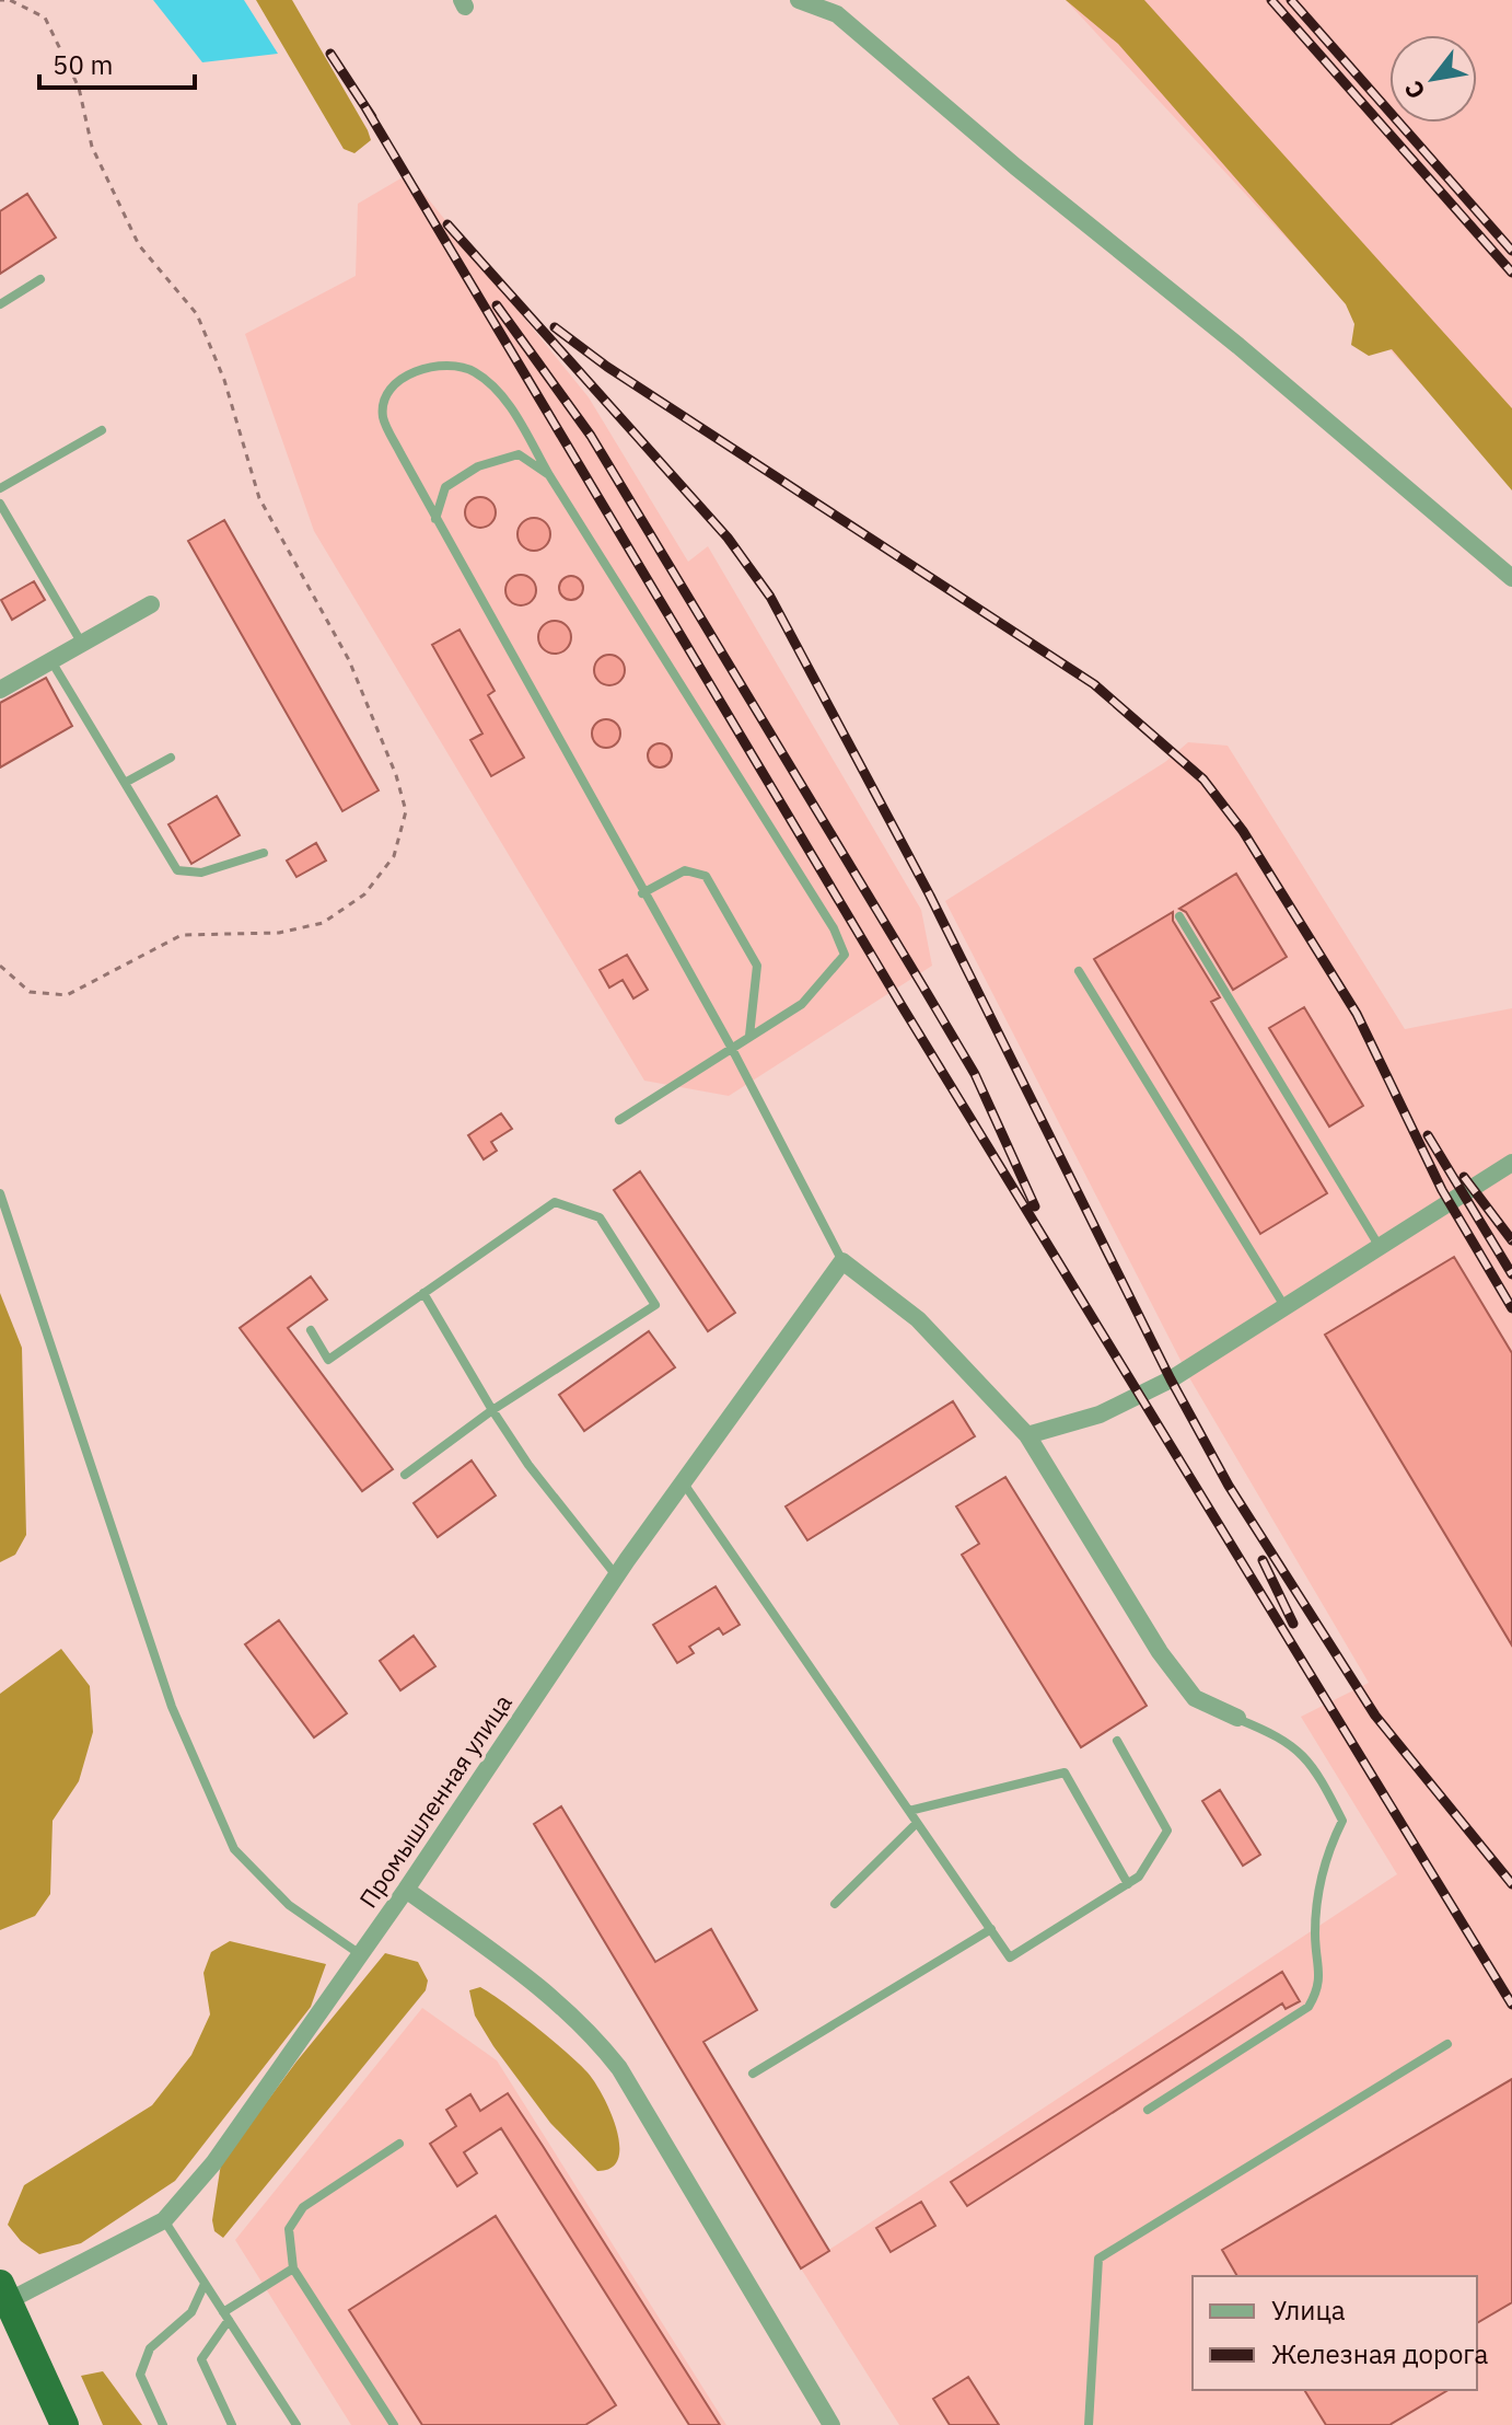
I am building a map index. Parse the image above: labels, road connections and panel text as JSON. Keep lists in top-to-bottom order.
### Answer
{
  "streets": {
    "street": ["Промышленная улица"]
  },
  "legend": ["Улица", "Железная дорога"],
  "scale_bar": "50 m",
  "north": "bottom left"
}
